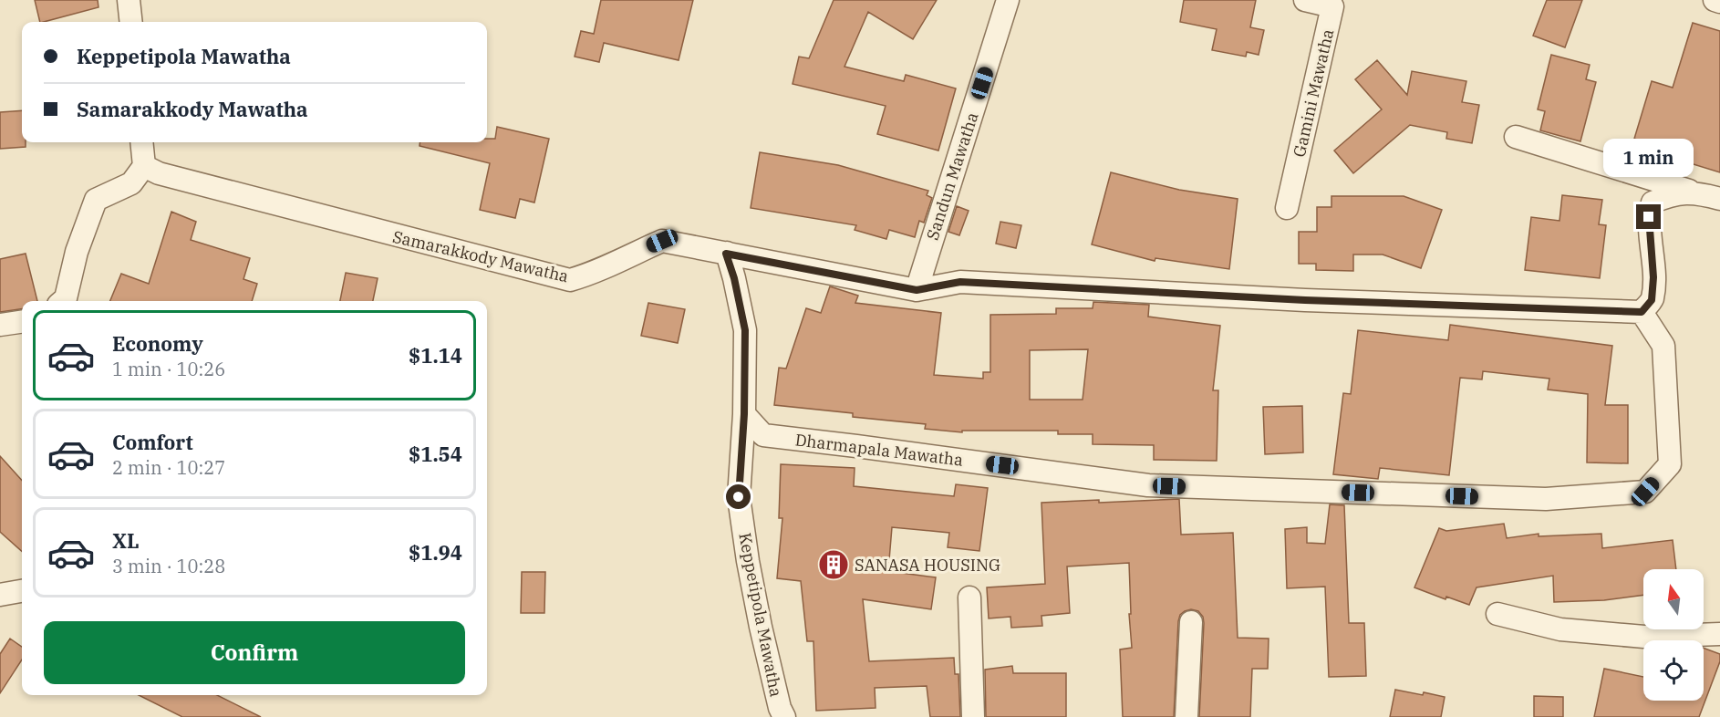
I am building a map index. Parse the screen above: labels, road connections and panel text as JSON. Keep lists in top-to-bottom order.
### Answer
{
  "streets": {
    "street": [
      "Gamini Mawatha",
      "Sandun Mawatha",
      "Samarakkody Mawatha",
      "Dharmapala Mawatha",
      "Keppetipola Mawatha"
    ]
  },
  "crossings": [
    ["Sandun Mawatha", "Samarakkody Mawatha"],
    ["Samarakkody Mawatha", "Dharmapala Mawatha"],
    ["Dharmapala Mawatha", "Keppetipola Mawatha"]
  ],
  "places": {
    "building": ["SANASA HOUSING"]
  },
  "north": "top",
  "page": {
    "banner": ["Keppetipola Mawatha", "Samarakkody Mawatha"],
    "bubble": "1 min",
    "list": [
      {
        "name": "Economy",
        "note": "1 min · 10:26",
        "value": "$1.14"
      },
      {
        "name": "Comfort",
        "note": "2 min · 10:27",
        "value": "$1.54"
      },
      {
        "name": "XL",
        "note": "3 min · 10:28",
        "value": "$1.94"
      }
    ],
    "buttons": "Confirm"
  }
}
